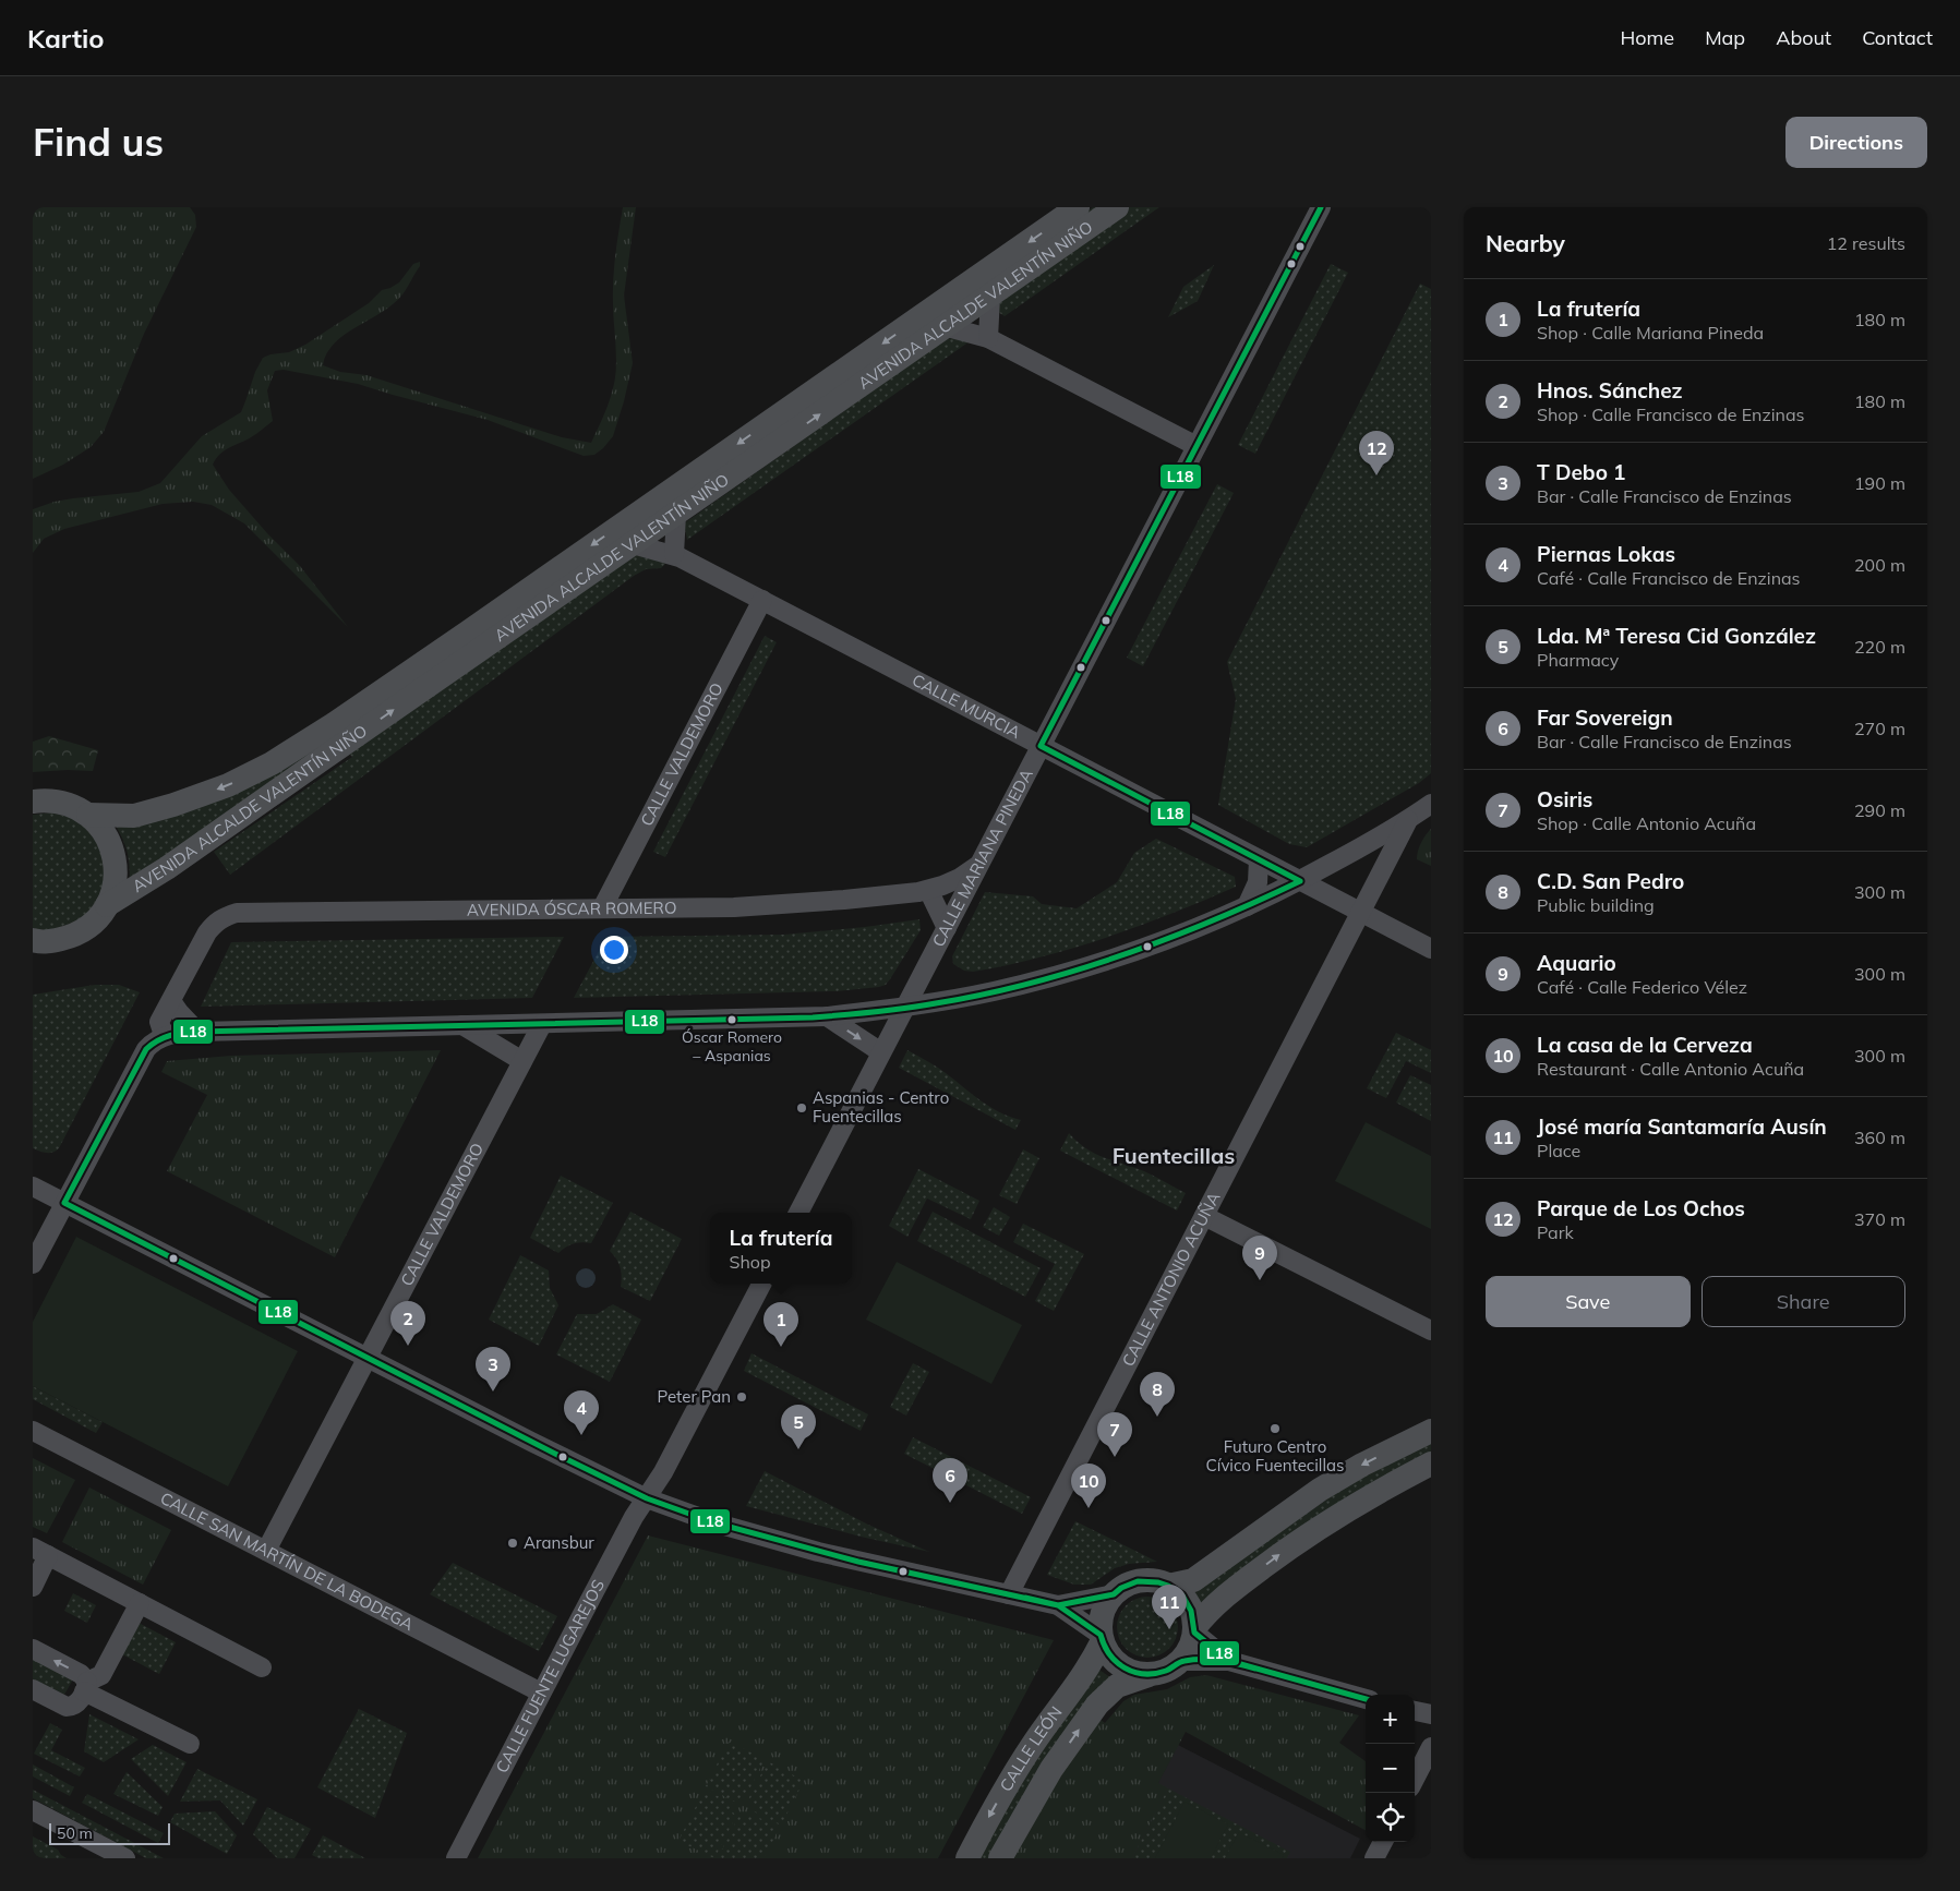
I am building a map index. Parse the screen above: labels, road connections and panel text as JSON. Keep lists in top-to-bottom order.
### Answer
{
  "streets": {
    "main road": ["AVENIDA ALCALDE VALENTÍN NIÑO", "CALLE LEÓN"],
    "street": [
      "CALLE MURCIA",
      "CALLE VALDEMORO",
      "CALLE MARIANA PINEDA",
      "AVENIDA ÓSCAR ROMERO",
      "CALLE ANTONIO ACUÑA",
      "CALLE SAN MARTÍN DE LA BODEGA",
      "CALLE FUENTE LUGAREJOS"
    ]
  },
  "crossings": [
    ["AVENIDA ALCALDE VALENTÍN NIÑO", "CALLE MURCIA"],
    ["CALLE MURCIA", "CALLE VALDEMORO"],
    ["CALLE MURCIA", "CALLE MARIANA PINEDA"],
    ["CALLE MURCIA", "CALLE ANTONIO ACUÑA"],
    ["CALLE VALDEMORO", "AVENIDA ÓSCAR ROMERO"],
    ["CALLE VALDEMORO", "CALLE SAN MARTÍN DE LA BODEGA"],
    ["CALLE MARIANA PINEDA", "AVENIDA ÓSCAR ROMERO"],
    ["CALLE SAN MARTÍN DE LA BODEGA", "CALLE FUENTE LUGAREJOS"]
  ],
  "districts": ["Fuentecillas"],
  "places": [
    "Óscar Romero – Aspanias",
    "Aspanias - Centro Fuentecillas",
    "Peter Pan",
    "Futuro Centro Cívico Fuentecillas",
    "Aransbur"
  ],
  "lines": ["transit line L18"],
  "scale_bar": "50 m",
  "page": {
    "header": "Kartio",
    "nav": [
      "Home",
      "Map",
      "About",
      "Contact"
    ],
    "buttons": [
      "Directions",
      ["Save", "Share"]
    ],
    "title": "Find us",
    "heading": ["Nearby", "12 results"],
    "list": [
      {
        "mark": "1",
        "name": "La frutería",
        "note": "Shop · Calle Mariana Pineda",
        "value": "180 m"
      },
      {
        "mark": "2",
        "name": "Hnos. Sánchez",
        "note": "Shop · Calle Francisco de Enzinas",
        "value": "180 m"
      },
      {
        "mark": "3",
        "name": "T Debo 1",
        "note": "Bar · Calle Francisco de Enzinas",
        "value": "190 m"
      },
      {
        "mark": "4",
        "name": "Piernas Lokas",
        "note": "Café · Calle Francisco de Enzinas",
        "value": "200 m"
      },
      {
        "mark": "5",
        "name": "Lda. Mª Teresa Cid González",
        "note": "Pharmacy",
        "value": "220 m"
      },
      {
        "mark": "6",
        "name": "Far Sovereign",
        "note": "Bar · Calle Francisco de Enzinas",
        "value": "270 m"
      },
      {
        "mark": "7",
        "name": "Osiris",
        "note": "Shop · Calle Antonio Acuña",
        "value": "290 m"
      },
      {
        "mark": "8",
        "name": "C.D. San Pedro",
        "note": "Public building",
        "value": "300 m"
      },
      {
        "mark": "9",
        "name": "Aquario",
        "note": "Café · Calle Federico Vélez",
        "value": "300 m"
      },
      {
        "mark": "10",
        "name": "La casa de la Cerveza",
        "note": "Restaurant · Calle Antonio Acuña",
        "value": "300 m"
      },
      {
        "mark": "11",
        "name": "José maría Santamaría Ausín",
        "note": "Place",
        "value": "360 m"
      },
      {
        "mark": "12",
        "name": "Parque de Los Ochos",
        "note": "Park",
        "value": "370 m"
      }
    ],
    "pins": [
      "12",
      "9",
      "2",
      "1",
      "3",
      "8",
      "4",
      "5",
      "7",
      "6",
      "10",
      "11"
    ],
    "popup": ["La frutería", "Shop"],
    "map_buttons": ["+", "−"],
    "scale": "50 m"
  }
}
